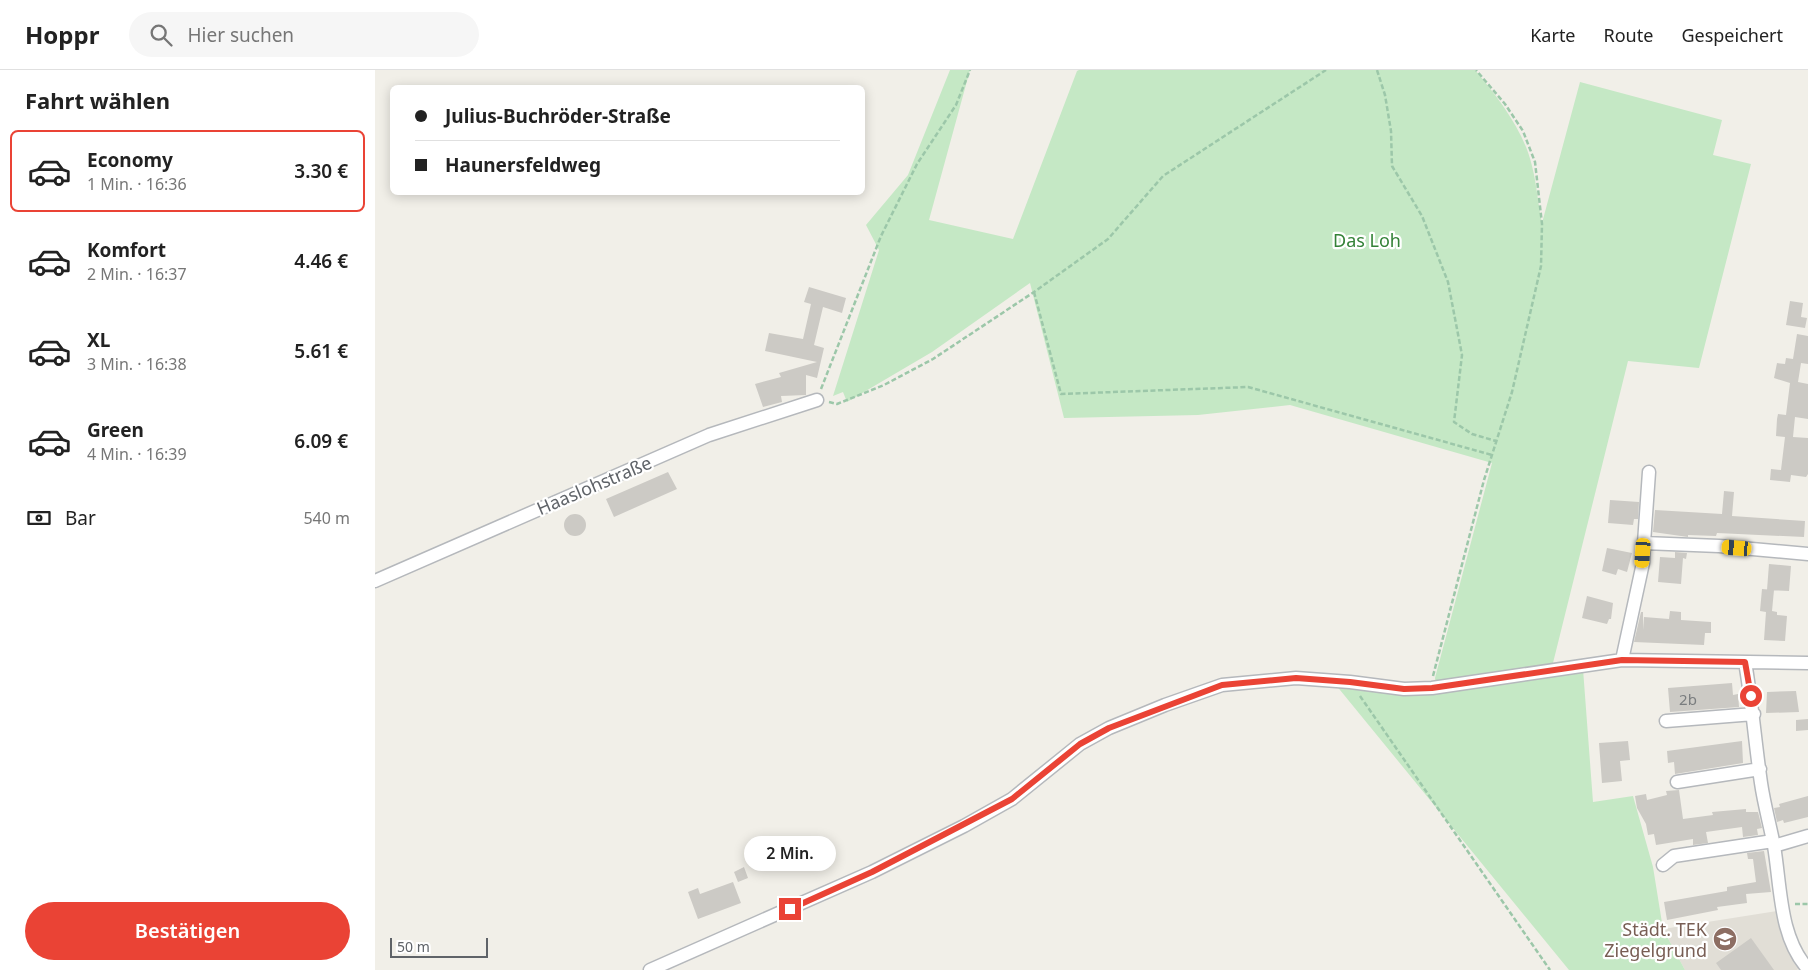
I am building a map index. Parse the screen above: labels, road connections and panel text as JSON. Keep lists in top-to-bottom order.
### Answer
{
  "streets": {
    "street": ["Haaslohstraße"]
  },
  "parks": ["Das Loh"],
  "places": {
    "school or university": ["Städt. TEK Ziegelgrund"]
  },
  "house_numbers": ["2b"],
  "scale_bar": "50 m",
  "page": {
    "header": "Hoppr",
    "search": "Hier suchen",
    "nav": ["Karte", "Route", "Gespeichert"],
    "heading": "Fahrt wählen",
    "banner": ["Julius-Buchröder-Straße", "Haunersfeldweg"],
    "list": [
      {
        "name": "Economy",
        "note": "1 Min. · 16:36",
        "value": "3.30 €"
      },
      {
        "name": "Komfort",
        "note": "2 Min. · 16:37",
        "value": "4.46 €"
      },
      {
        "name": "XL",
        "note": "3 Min. · 16:38",
        "value": "5.61 €"
      },
      {
        "name": "Green",
        "note": "4 Min. · 16:39",
        "value": "6.09 €"
      }
    ],
    "pay": ["Bar", "540 m"],
    "bubble": "2 Min.",
    "buttons": "Bestätigen",
    "scale": "50 m"
  }
}
